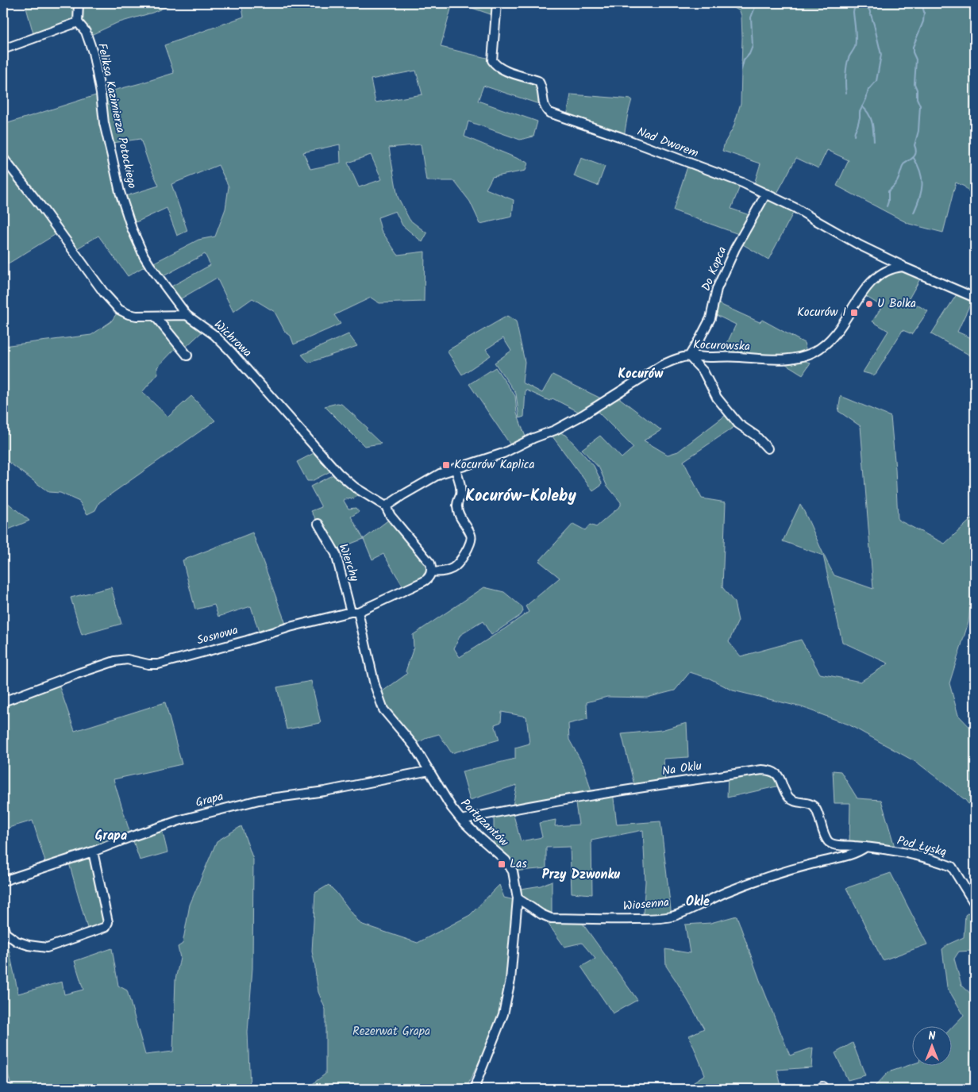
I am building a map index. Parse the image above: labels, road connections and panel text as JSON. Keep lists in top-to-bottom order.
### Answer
{
  "streets": {
    "street": [
      "Feliksa Kazimierza Potockiego",
      "Nad Dworem",
      "Do Kopca",
      "Wichrowa",
      "Kocurowska",
      "Wierchy",
      "Sosnowa",
      "Na Oklu",
      "Grapa",
      "Partyzantów",
      "Pod Łyską",
      "Wiosenna"
    ]
  },
  "crossings": [
    ["Feliksa Kazimierza Potockiego", "Wichrowa"],
    ["Nad Dworem", "Do Kopca"],
    ["Nad Dworem", "Kocurowska"],
    ["Do Kopca", "Kocurowska"],
    ["Wichrowa", "Kocurowska"],
    ["Wichrowa", "Sosnowa"],
    ["Wierchy", "Sosnowa"],
    ["Wierchy", "Partyzantów"],
    ["Sosnowa", "Partyzantów"],
    ["Na Oklu", "Partyzantów"],
    ["Na Oklu", "Pod Łyską"],
    ["Na Oklu", "Wiosenna"],
    ["Grapa", "Partyzantów"],
    ["Partyzantów", "Wiosenna"],
    ["Pod Łyską", "Wiosenna"]
  ],
  "districts": [
    "Kocurów",
    "Kocurów-Koleby",
    "Grapa",
    "Przy Dzwonku",
    "Okle"
  ],
  "parks": ["Rezerwat Grapa"],
  "places": {
    "other": ["U Bolka"],
    "transit": ["Kocurów I", "Kocurów Kaplica", "Las"]
  },
  "north": "top"
}
